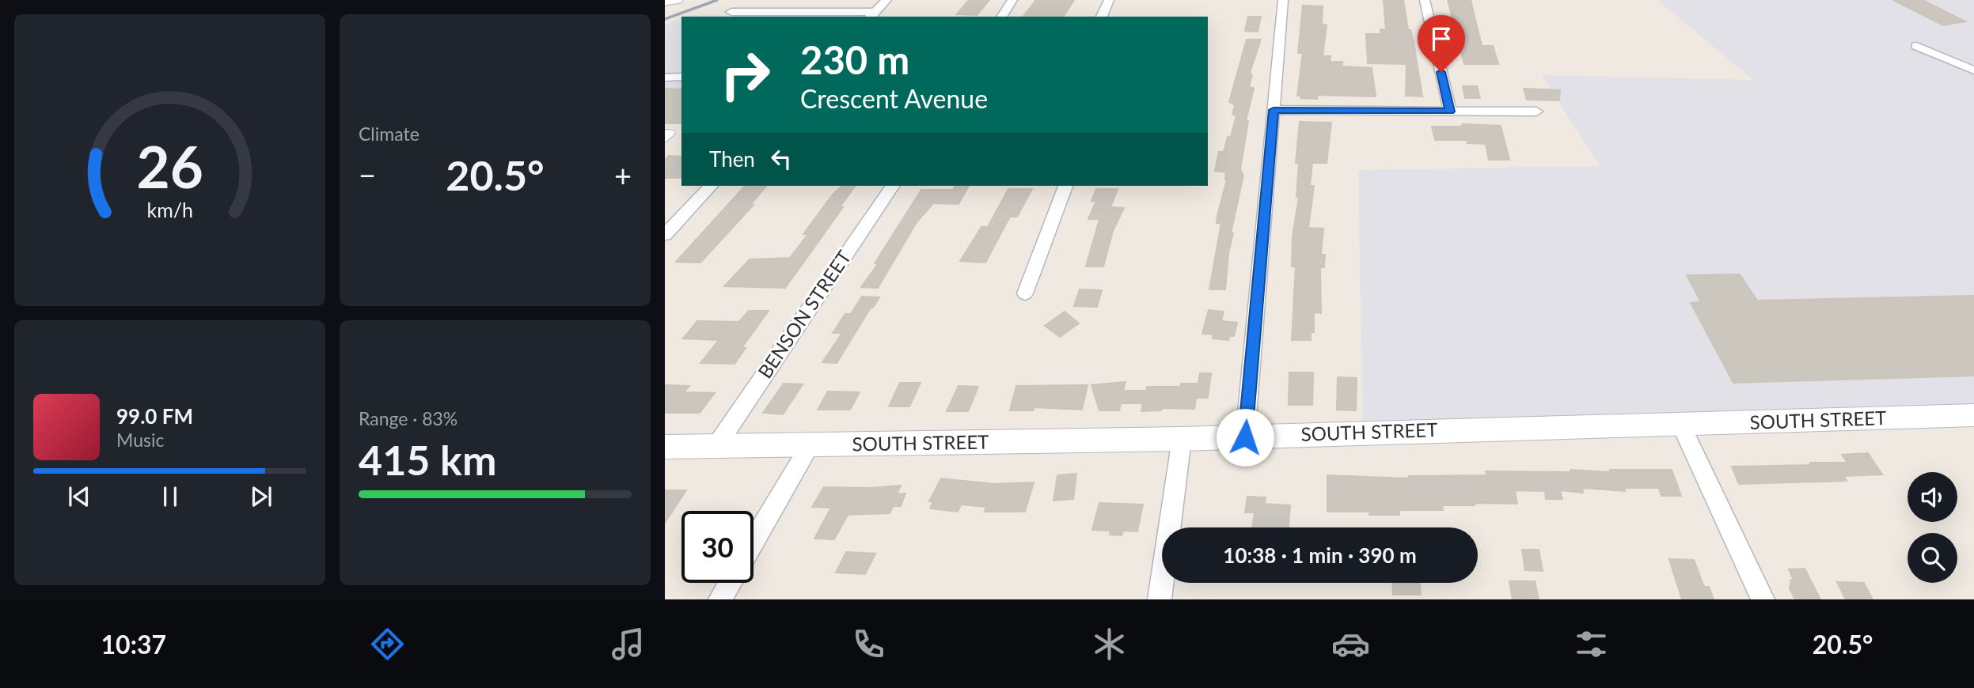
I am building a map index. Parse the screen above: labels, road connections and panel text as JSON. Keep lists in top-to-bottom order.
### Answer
{
  "streets": {
    "main road": ["SOUTH STREET"],
    "street": ["BENSON STREET"]
  },
  "crossings": [
    ["BENSON STREET", "SOUTH STREET"]
  ],
  "page": {
    "tile": [
      "Climate",
      ["Range · 83%", "415 km"]
    ],
    "turn": ["230 m", "Crescent Avenue"],
    "then": "Then",
    "heat": ["−", "20.5°", "+"],
    "song": ["99.0 FM", "Music"],
    "limit": "30",
    "trip": "10:38 · 1 min · 390 m",
    "tabs": ["10:37", "20.5°"],
    "gauge": ["26", "km/h"]
  }
}
